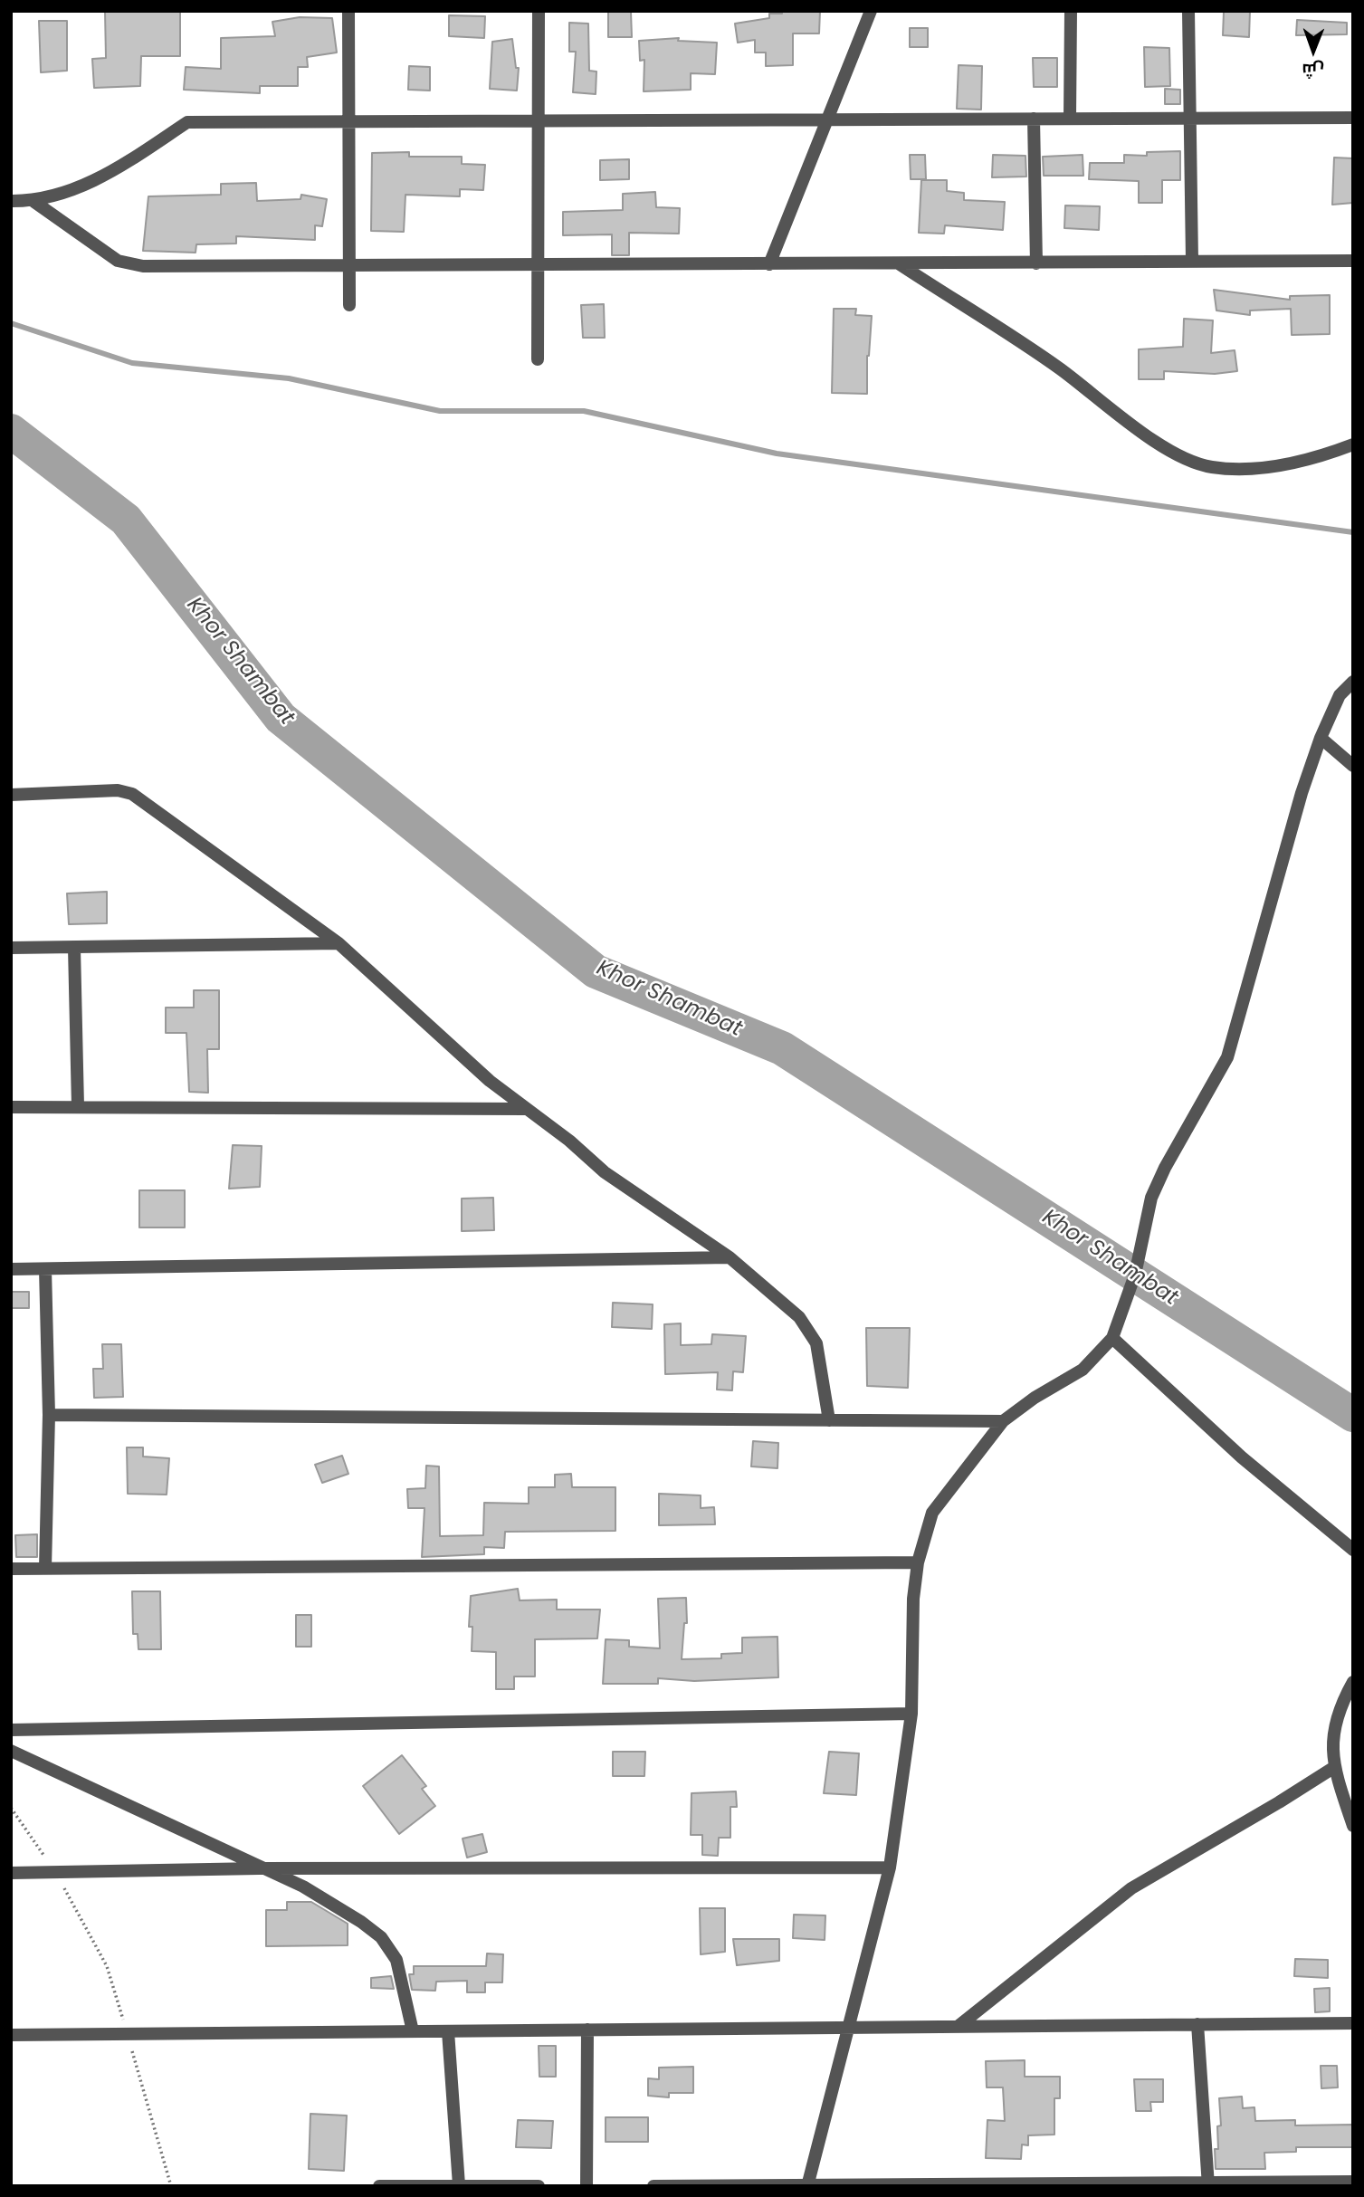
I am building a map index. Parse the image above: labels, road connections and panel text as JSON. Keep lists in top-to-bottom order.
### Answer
{
  "water": ["Khor Shambat"],
  "north": "bottom"
}
